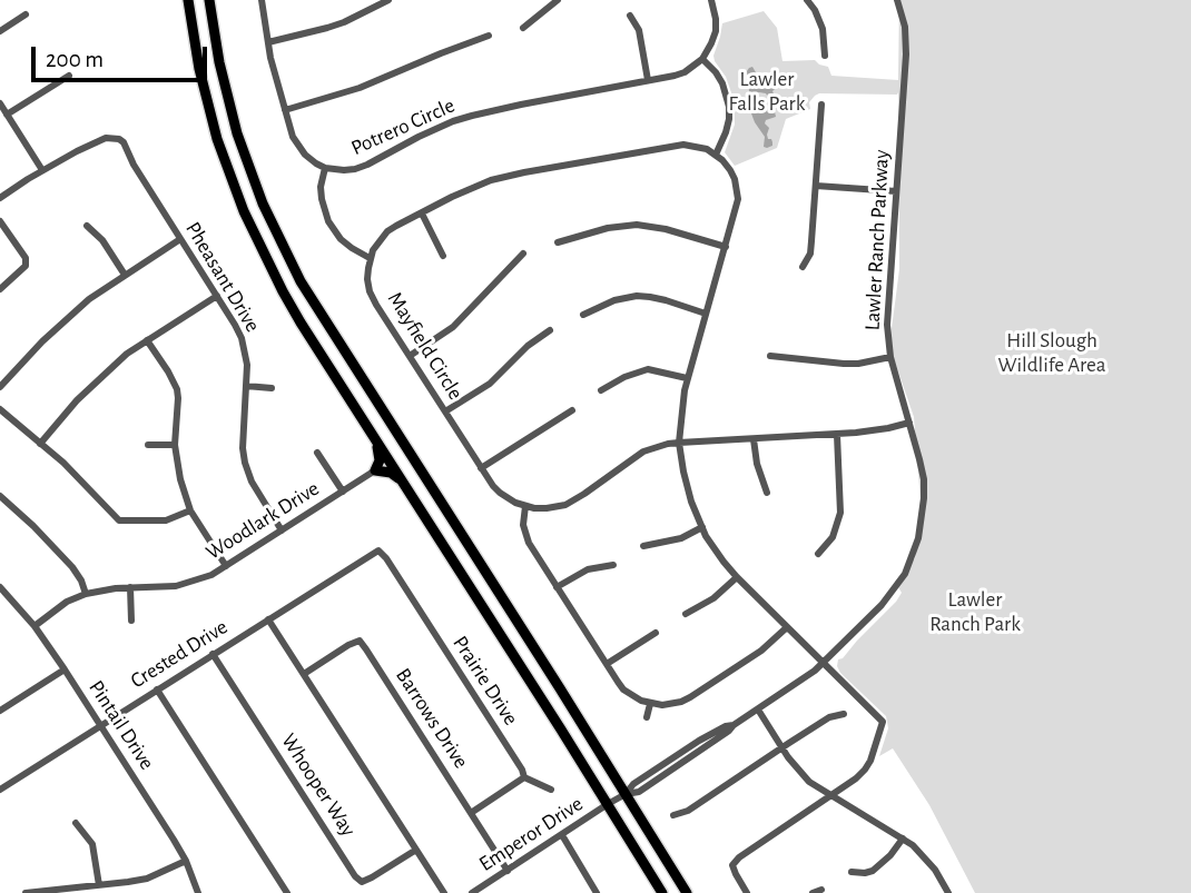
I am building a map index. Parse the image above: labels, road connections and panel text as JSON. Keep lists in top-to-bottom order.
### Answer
{
  "streets": {
    "street": [
      "Potrero Circle",
      "Lawler Ranch Parkway",
      "Pheasant Drive",
      "Mayfield Circle",
      "Woodlark Drive",
      "Crested Drive",
      "Prairie Drive",
      "Barrows Drive",
      "Pintail Drive",
      "Whooper Way",
      "Emperor Drive"
    ]
  },
  "crossings": [
    ["Lawler Ranch Parkway", "Emperor Drive"],
    ["Pheasant Drive", "Woodlark Drive"],
    ["Woodlark Drive", "Pintail Drive"],
    ["Crested Drive", "Prairie Drive"],
    ["Crested Drive", "Pintail Drive"],
    ["Crested Drive", "Whooper Way"],
    ["Barrows Drive", "Emperor Drive"]
  ],
  "parks": ["Lawler Falls Park", "Hill Slough Wildlife Area", "Lawler Ranch Park"],
  "scale_bar": "200 m"
}
